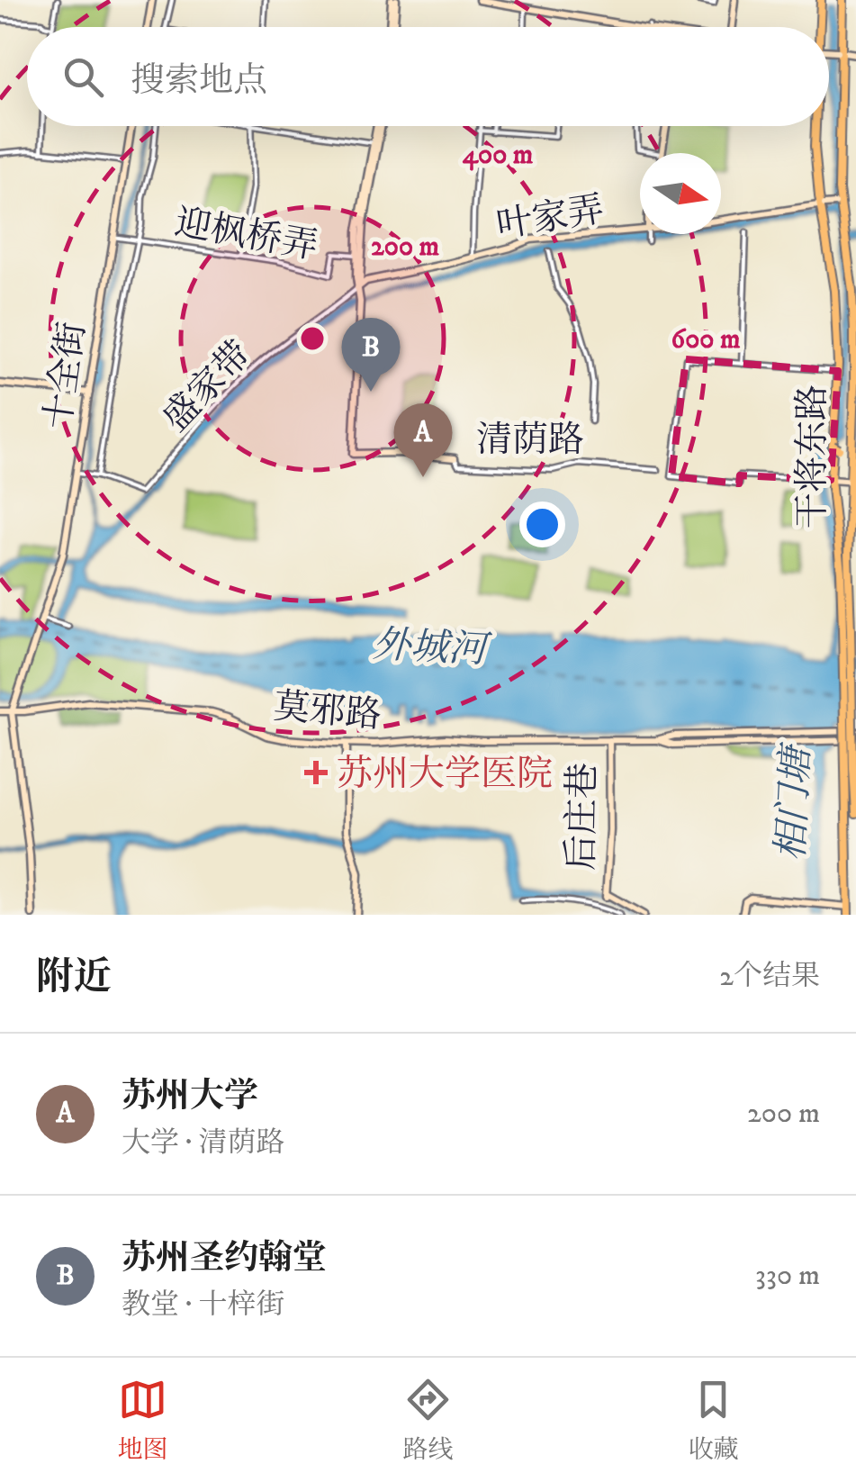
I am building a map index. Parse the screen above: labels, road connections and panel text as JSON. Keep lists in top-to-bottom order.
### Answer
{
  "streets": {
    "main road": [
      "叶家弄",
      "十全街",
      "清荫路",
      "干将东路",
      "莫邪路",
      "后庄巷"
    ],
    "street": ["迎枫桥弄", "盛家带"]
  },
  "crossings": [
    ["叶家弄", "盛家带"],
    ["叶家弄", "清荫路"],
    ["叶家弄", "干将东路"],
    ["迎枫桥弄", "十全街"],
    ["十全街", "莫邪路"],
    ["盛家带", "清荫路"],
    ["莫邪路", "后庄巷"]
  ],
  "water": ["外城河", "相门塘"],
  "places": {
    "health": ["苏州大学医院"]
  },
  "north": "right",
  "page": {
    "search": "搜索地点",
    "pins": ["B", "A"],
    "heading": ["附近", "2个结果"],
    "list": [
      {
        "mark": "A",
        "name": "苏州大学",
        "note": "大学 · 清荫路",
        "value": "200 m"
      },
      {
        "mark": "B",
        "name": "苏州圣约翰堂",
        "note": "教堂 · 十梓街",
        "value": "330 m"
      }
    ],
    "nav": ["地图", "路线", "收藏"]
  },
  "rings": ["400 m", "200 m", "600 m"]
}
